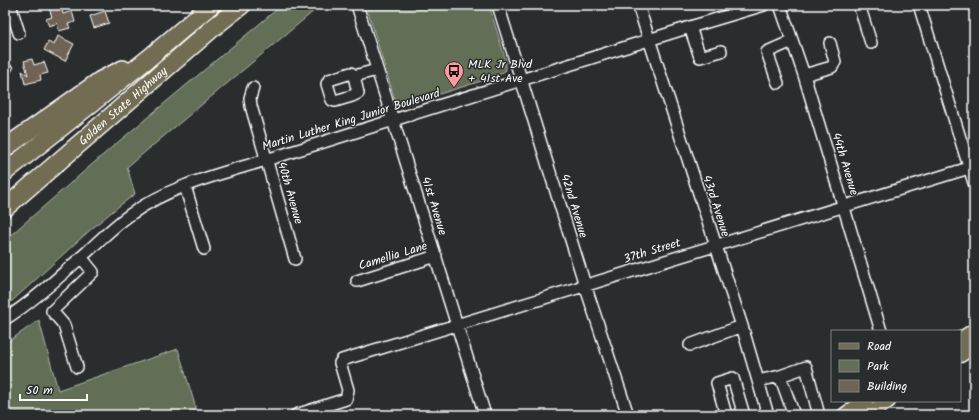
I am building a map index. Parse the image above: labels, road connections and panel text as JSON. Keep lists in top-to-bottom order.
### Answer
{
  "streets": {
    "highway": ["Golden State Highway"],
    "street": [
      "Martin Luther King Junior Boulevard",
      "44th Avenue",
      "40th Avenue",
      "41st Avenue",
      "42nd Avenue",
      "43rd Avenue",
      "37th Street",
      "Camellia Lane"
    ]
  },
  "crossings": [
    ["Martin Luther King Junior Boulevard", "40th Avenue"],
    ["Martin Luther King Junior Boulevard", "41st Avenue"],
    ["Martin Luther King Junior Boulevard", "42nd Avenue"],
    ["Martin Luther King Junior Boulevard", "43rd Avenue"],
    ["44th Avenue", "37th Street"],
    ["41st Avenue", "37th Street"],
    ["41st Avenue", "Camellia Lane"],
    ["42nd Avenue", "37th Street"],
    ["43rd Avenue", "37th Street"]
  ],
  "places": {
    "bus stop": ["MLK Jr Blvd + 41st Ave"]
  },
  "legend": ["Road", "Park", "Building"],
  "scale_bar": "50 m"
}
